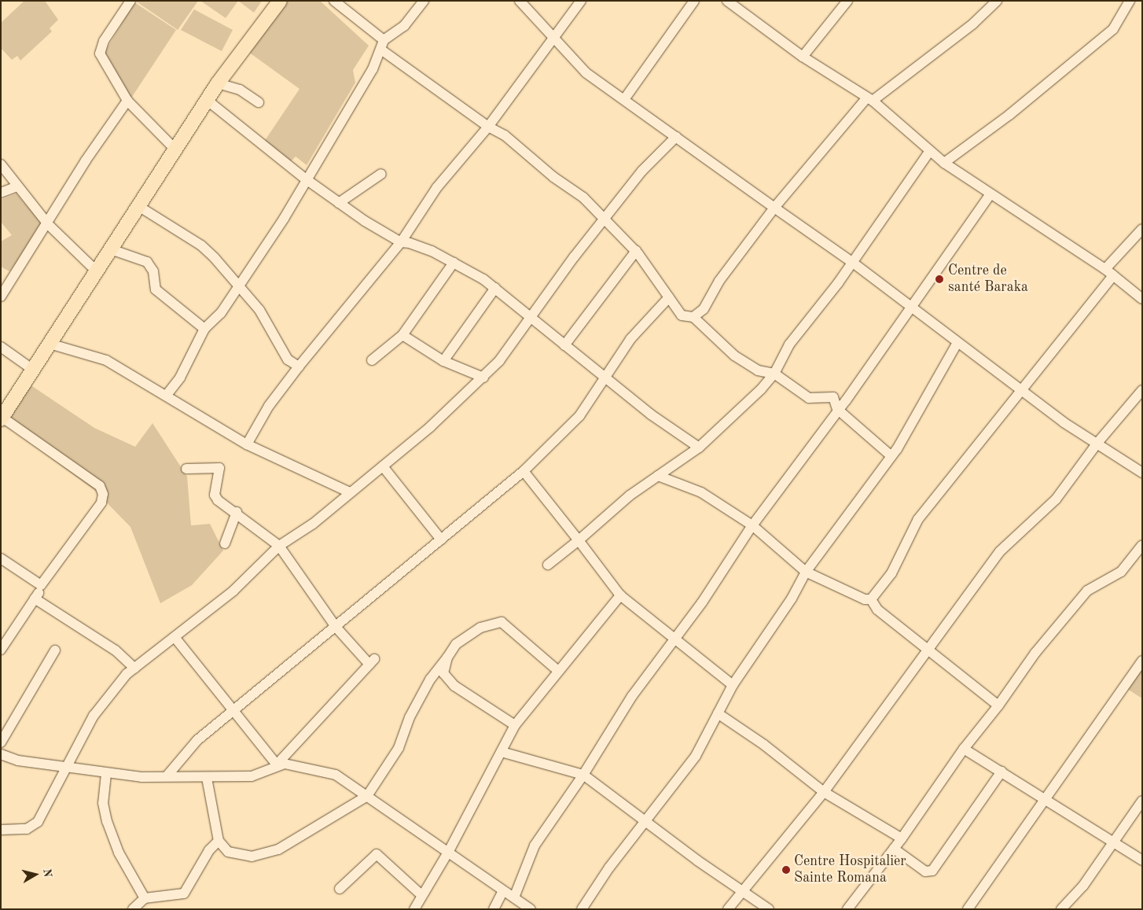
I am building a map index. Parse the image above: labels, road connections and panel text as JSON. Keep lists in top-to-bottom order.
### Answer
{
  "places": ["Centre de santé Baraka", "Centre Hospitalier Sainte Romana"],
  "north": "right"
}
